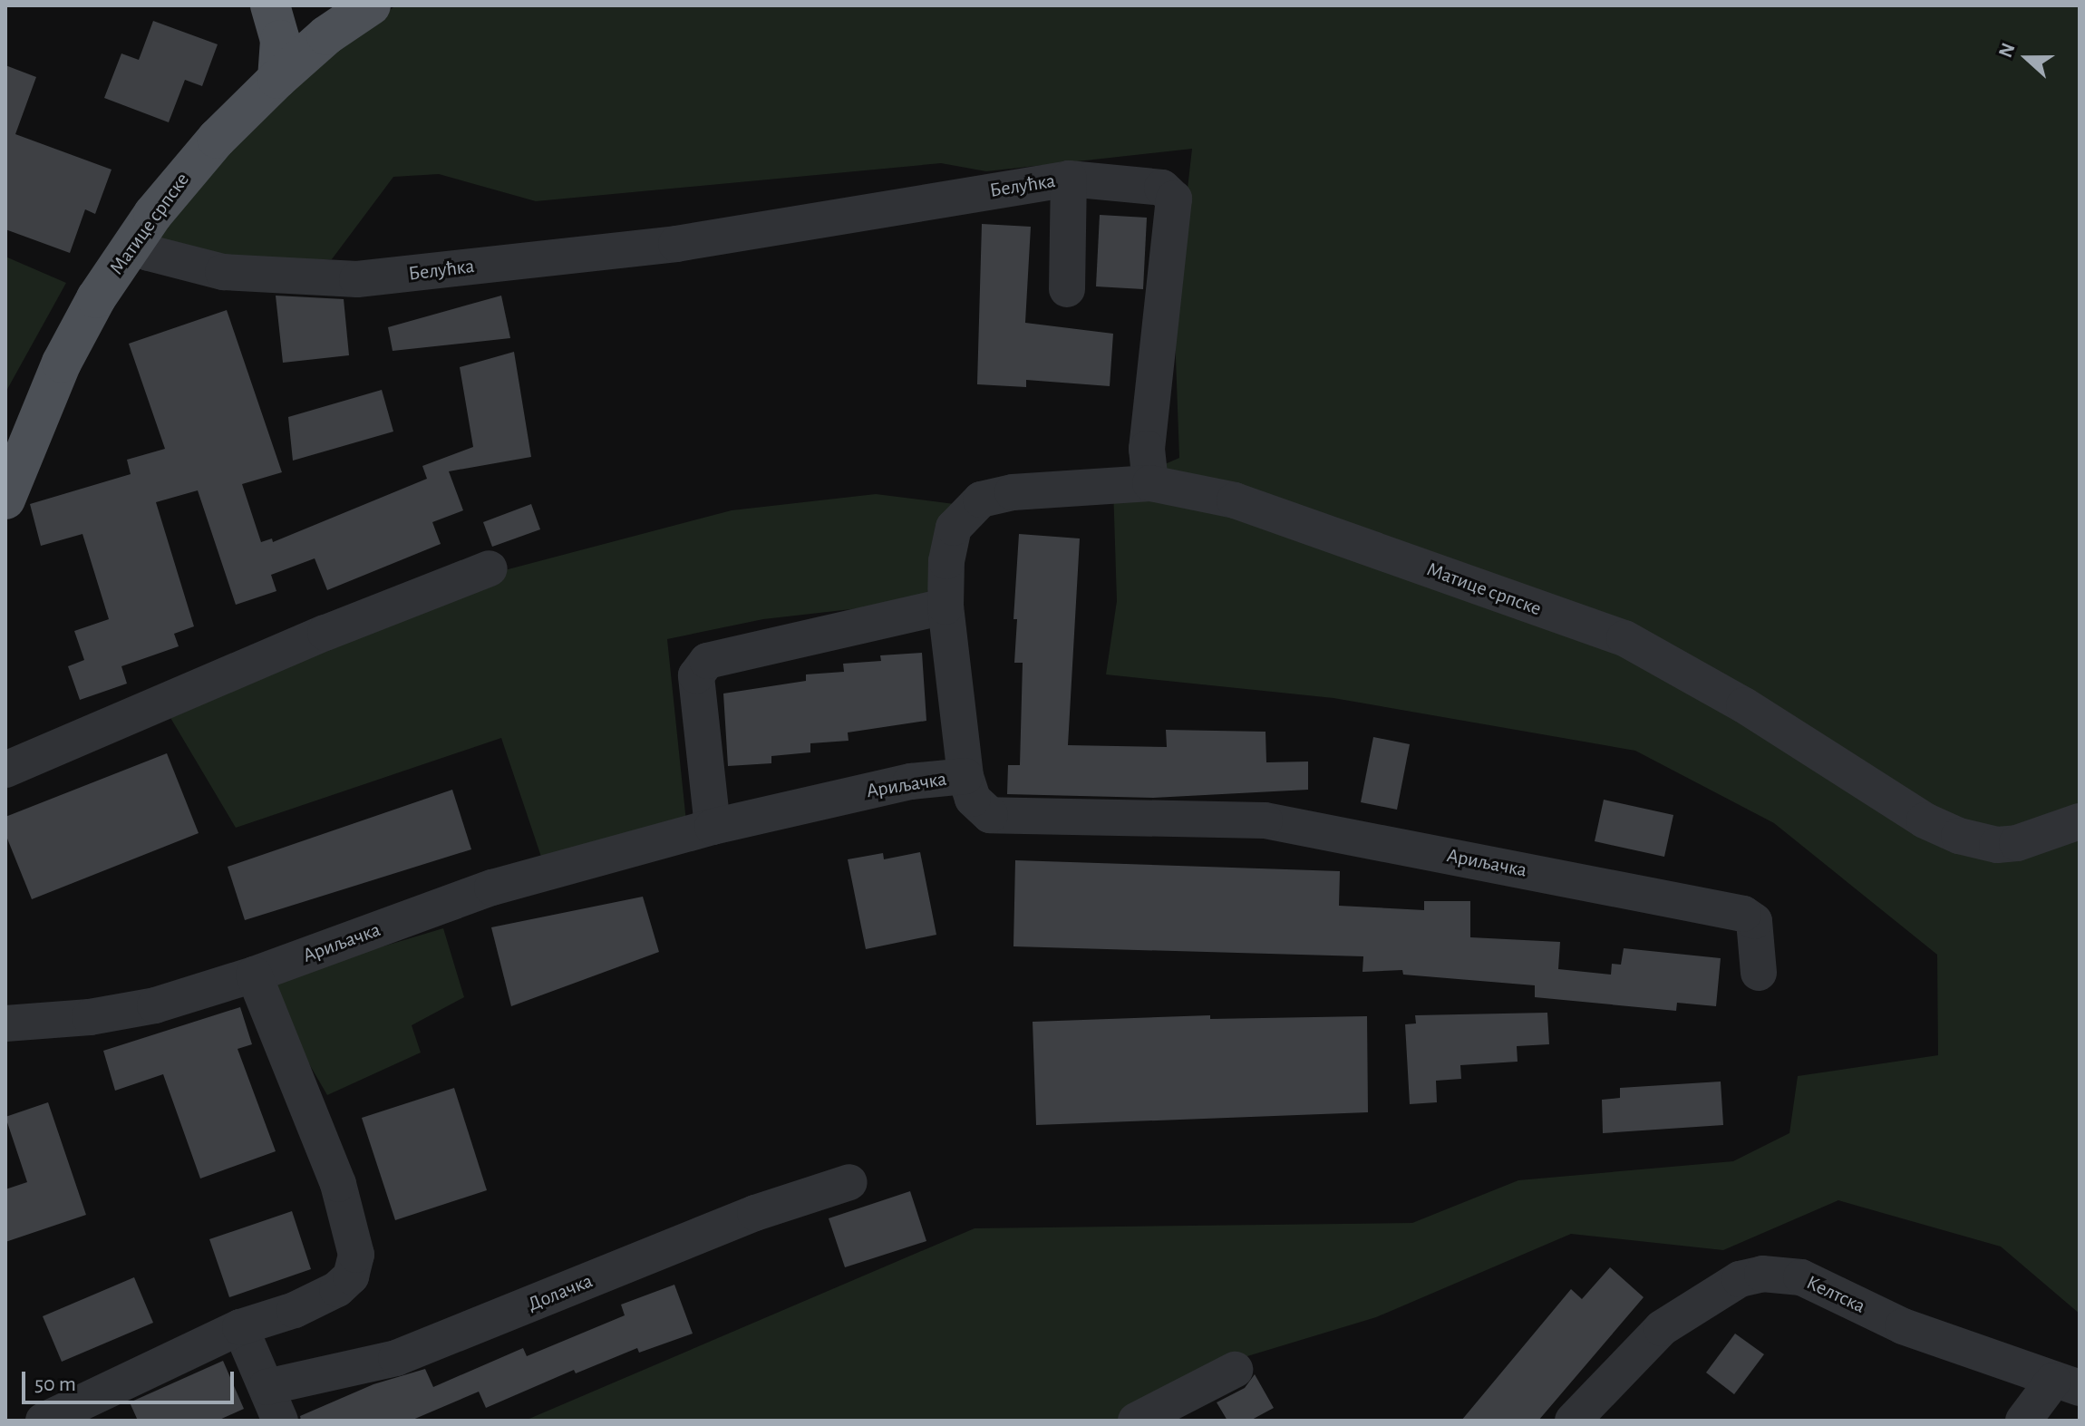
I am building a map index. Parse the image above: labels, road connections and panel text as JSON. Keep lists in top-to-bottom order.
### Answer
{
  "streets": {
    "main road": ["Матице српске"],
    "street": [
      "Белућка",
      "Ариљачка",
      "Долачка",
      "Келтска"
    ]
  },
  "crossings": [
    ["Белућка", "Матице српске"]
  ],
  "scale_bar": "50 m",
  "north": "left"
}
